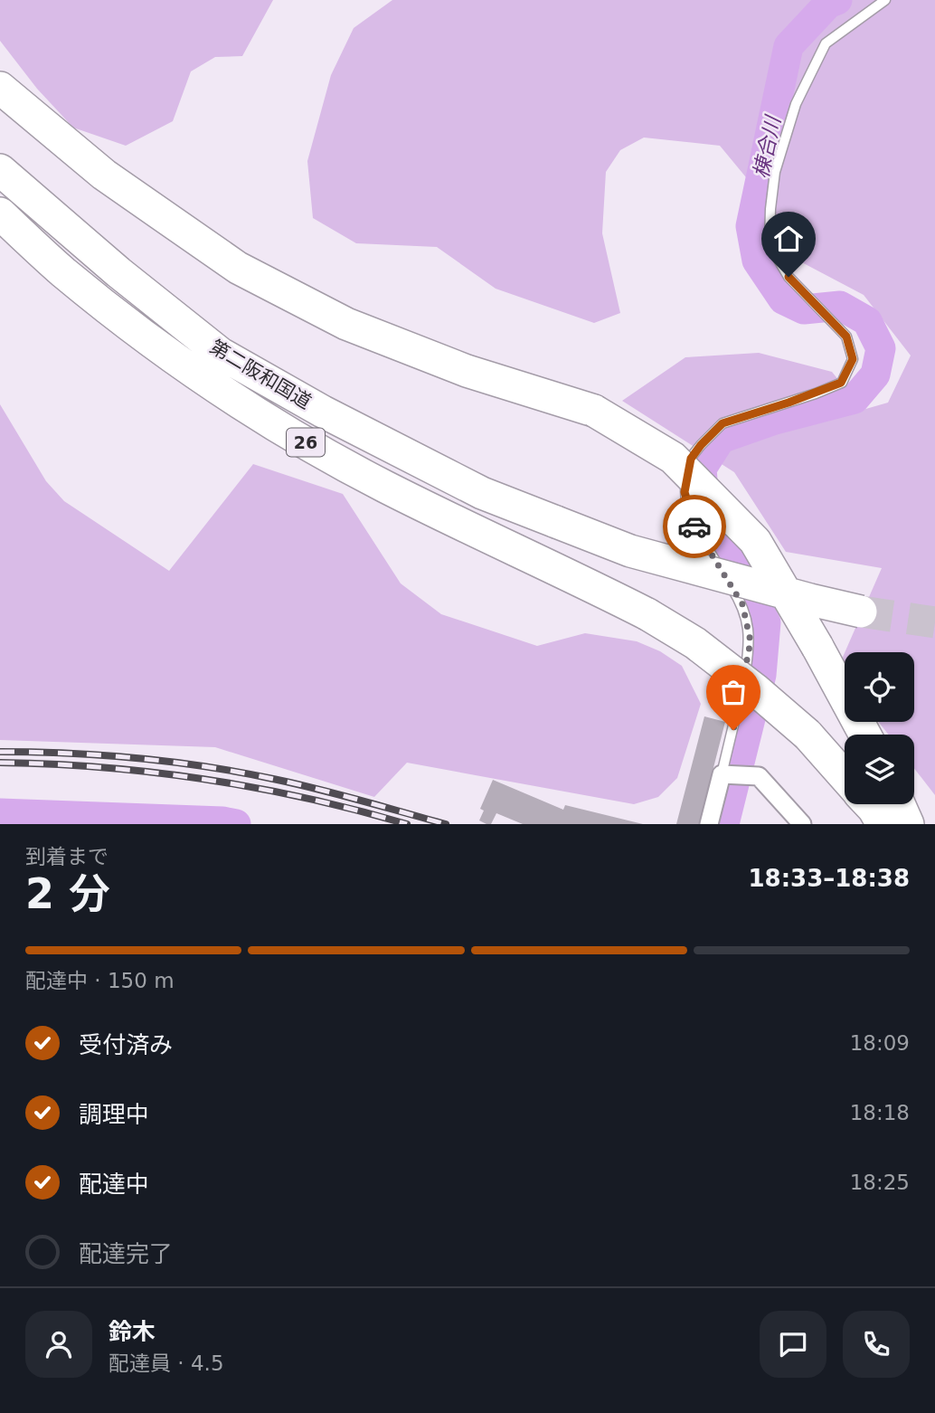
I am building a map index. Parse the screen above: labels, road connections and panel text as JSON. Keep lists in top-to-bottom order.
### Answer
{
  "streets": {
    "highway": ["第二阪和国道", "26"]
  },
  "water": ["棟合川"],
  "page": {
    "heading": ["2 分", "到着まで", "18:33–18:38"],
    "panel": ["鈴木", "配達員 · 4.5"],
    "bar": "配達中 · 150 m",
    "list": [
      ["受付済み", "18:09"],
      ["調理中", "18:18"],
      ["配達中", "18:25"],
      "配達完了"
    ]
  }
}
